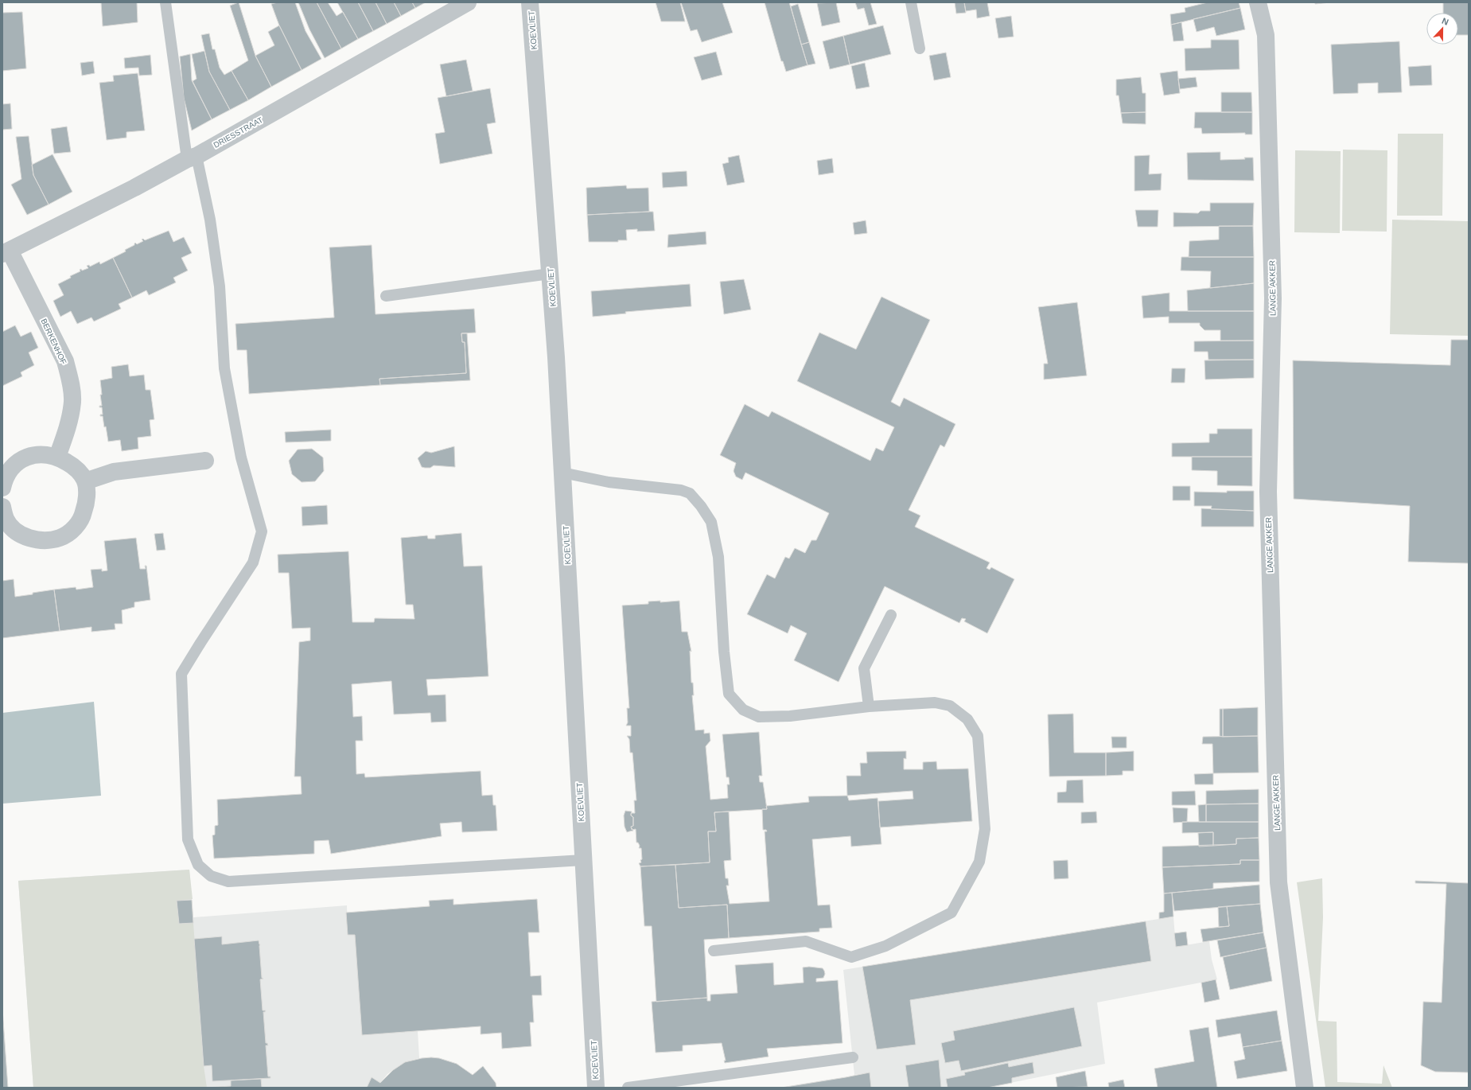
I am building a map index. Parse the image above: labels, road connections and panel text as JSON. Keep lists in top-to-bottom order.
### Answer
{
  "streets": {
    "street": [
      "KOEVLIET",
      "DRIESSTRAAT",
      "LANGE AKKER",
      "BERKENHOF"
    ]
  },
  "crossings": [
    ["DRIESSTRAAT", "BERKENHOF"]
  ],
  "north": "top"
}
